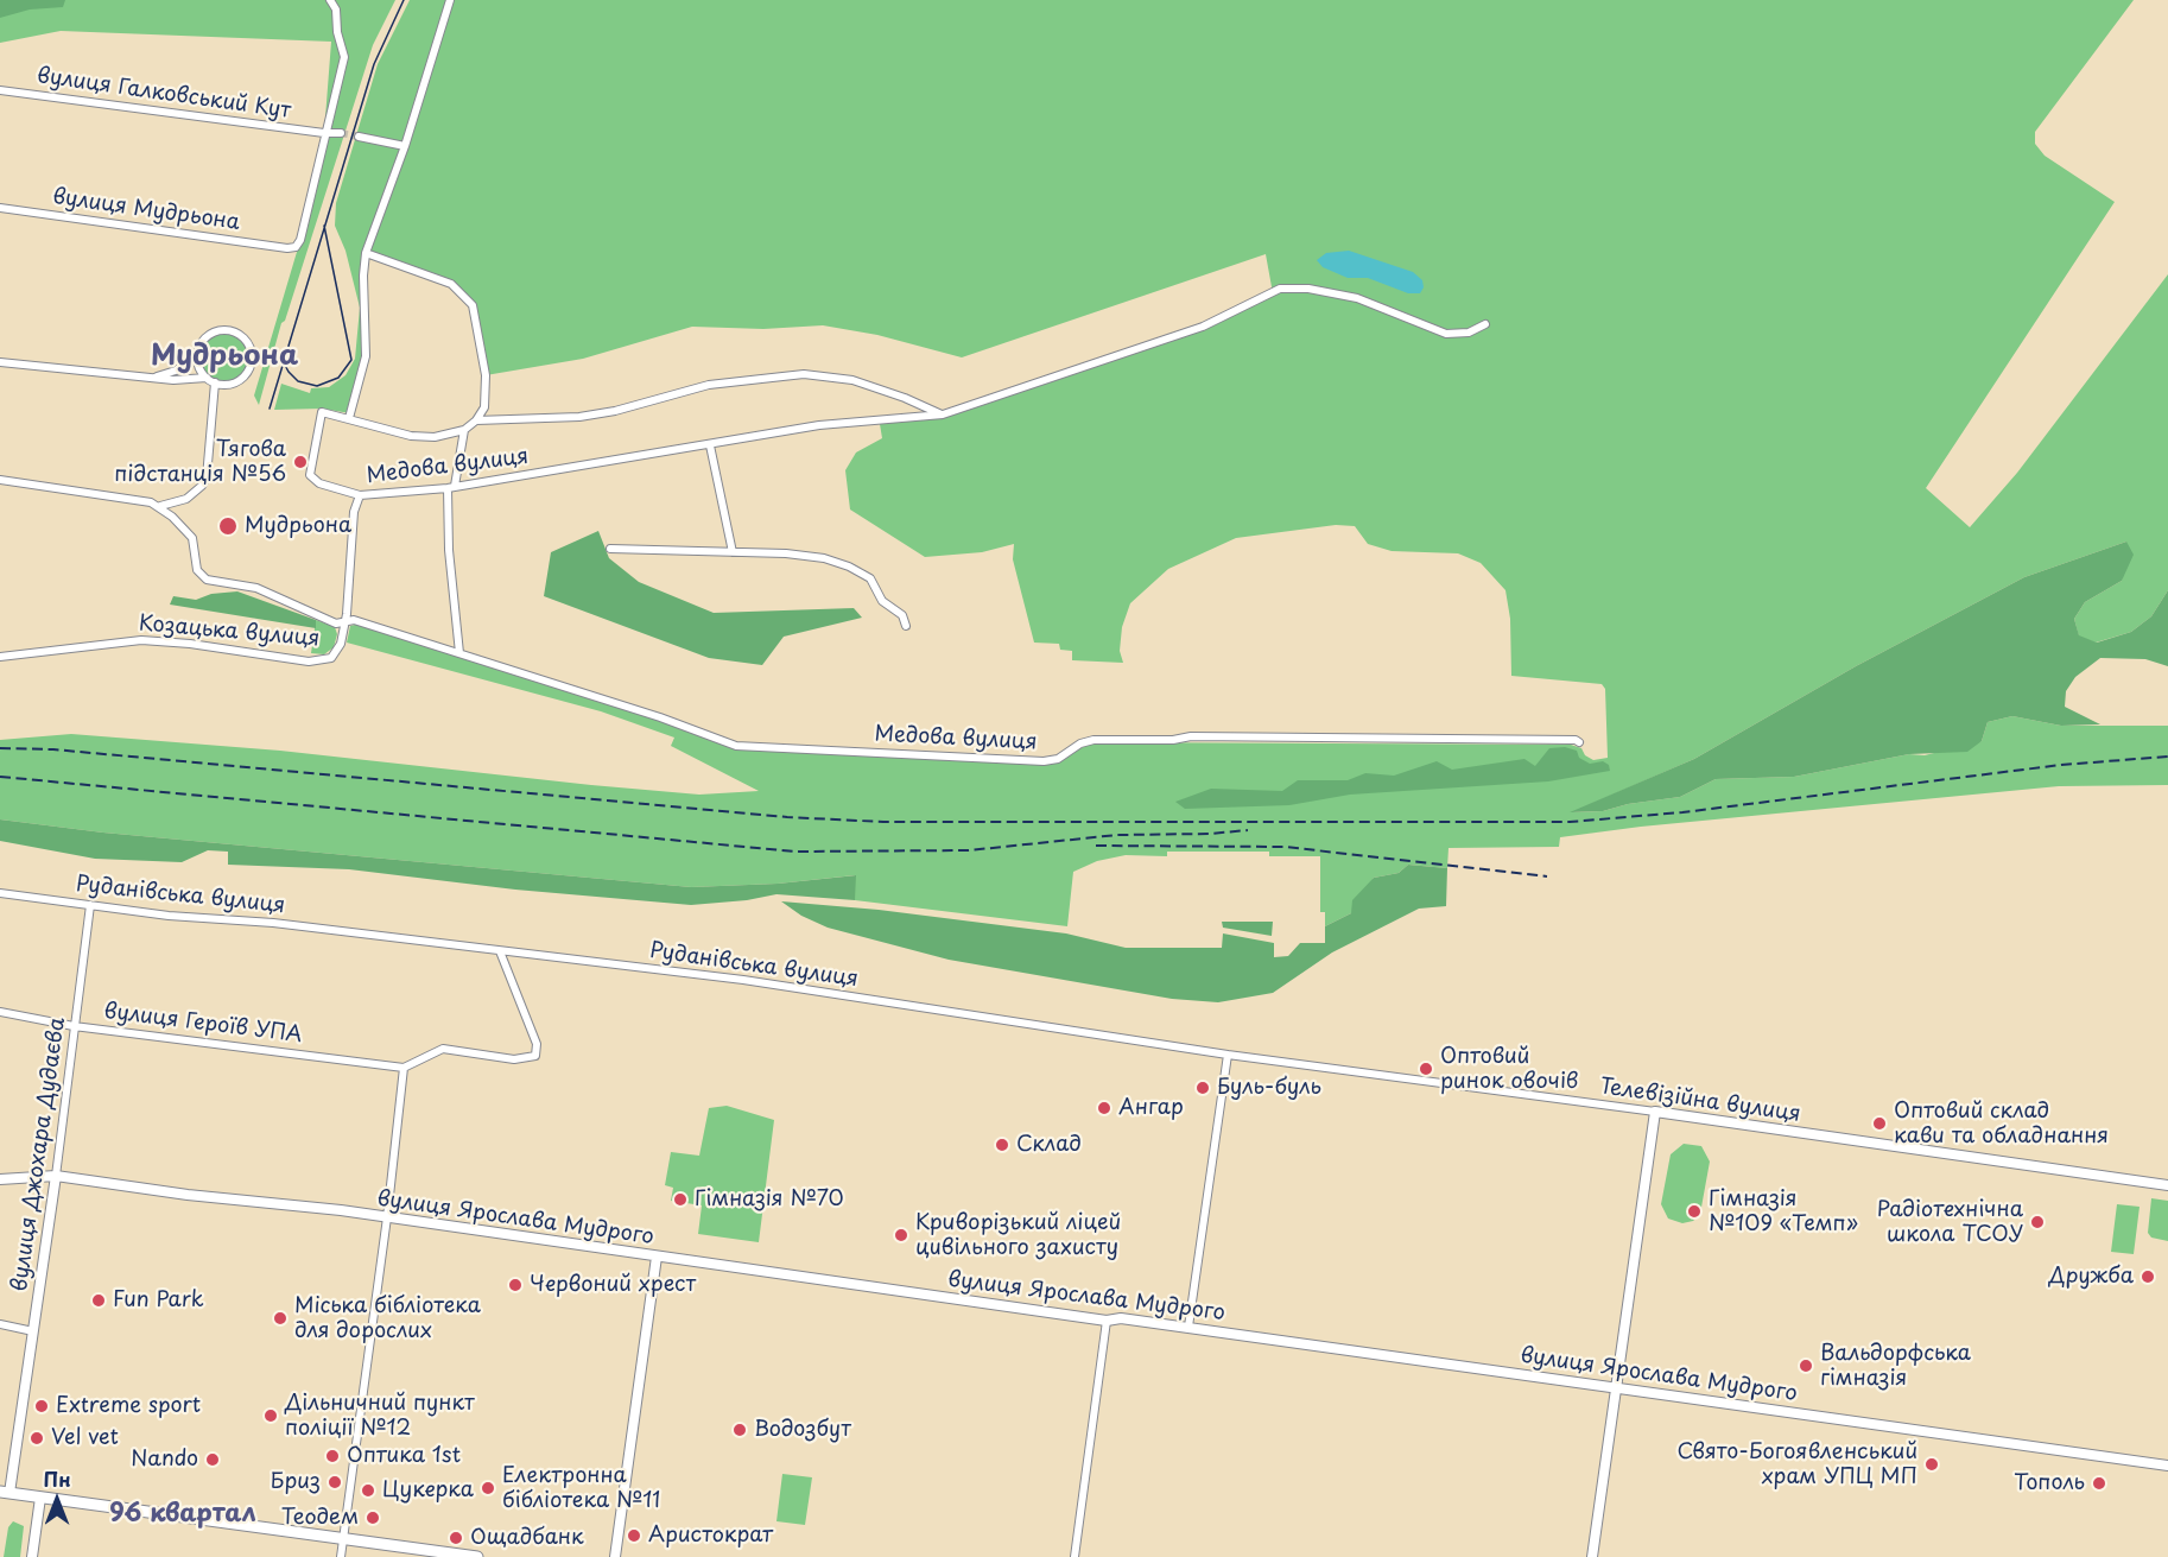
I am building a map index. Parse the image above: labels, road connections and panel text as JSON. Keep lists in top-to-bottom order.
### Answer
{
  "streets": {
    "street": [
      "вулиця Галковський Кут",
      "вулиця Мудрьона",
      "Медова вулиця",
      "Козацька вулиця",
      "Руданівська вулиця",
      "вулиця Героїв УПА",
      "Телевізійна вулиця",
      "вулиця Джохара Дудаєва",
      "вулиця Ярослава Мудрого"
    ]
  },
  "crossings": [
    ["вулиця Галковський Кут", "вулиця Мудрьона"],
    ["Медова вулиця", "Козацька вулиця"],
    ["Руданівська вулиця", "Телевізійна вулиця"],
    ["Руданівська вулиця", "вулиця Джохара Дудаєва"],
    ["вулиця Героїв УПА", "вулиця Джохара Дудаєва"],
    ["вулиця Джохара Дудаєва", "вулиця Ярослава Мудрого"]
  ],
  "districts": ["Мудрьона", "96 квартал"],
  "places": [
    "Тягова підстанція №56",
    "Мудрьона",
    "Оптовий ринок овочів",
    "Буль-буль",
    "Ангар",
    "Оптовий склад кави та обладнання",
    "Склад",
    "Гімназія №70",
    "Гімназія №109 «Темп»",
    "Радіотехнічна школа ТСОУ",
    "Криворізький ліцей цивільного захисту",
    "Дружба",
    "Червоний хрест",
    "Fun Park",
    "Міська бібліотека для дорослих",
    "Вальдорфська гімназія",
    "Extreme sport",
    "Дільничний пункт поліції №12",
    "Водозбут",
    "Vel vet",
    "Оптика 1st",
    "Nando",
    "Свято-Богоявленський храм УПЦ МП",
    "Бриз",
    "Тополь",
    "Електронна бібліотека №11",
    "Цукерка",
    "Теодем",
    "Аристократ",
    "Ощадбанк"
  ],
  "north": "top"
}
